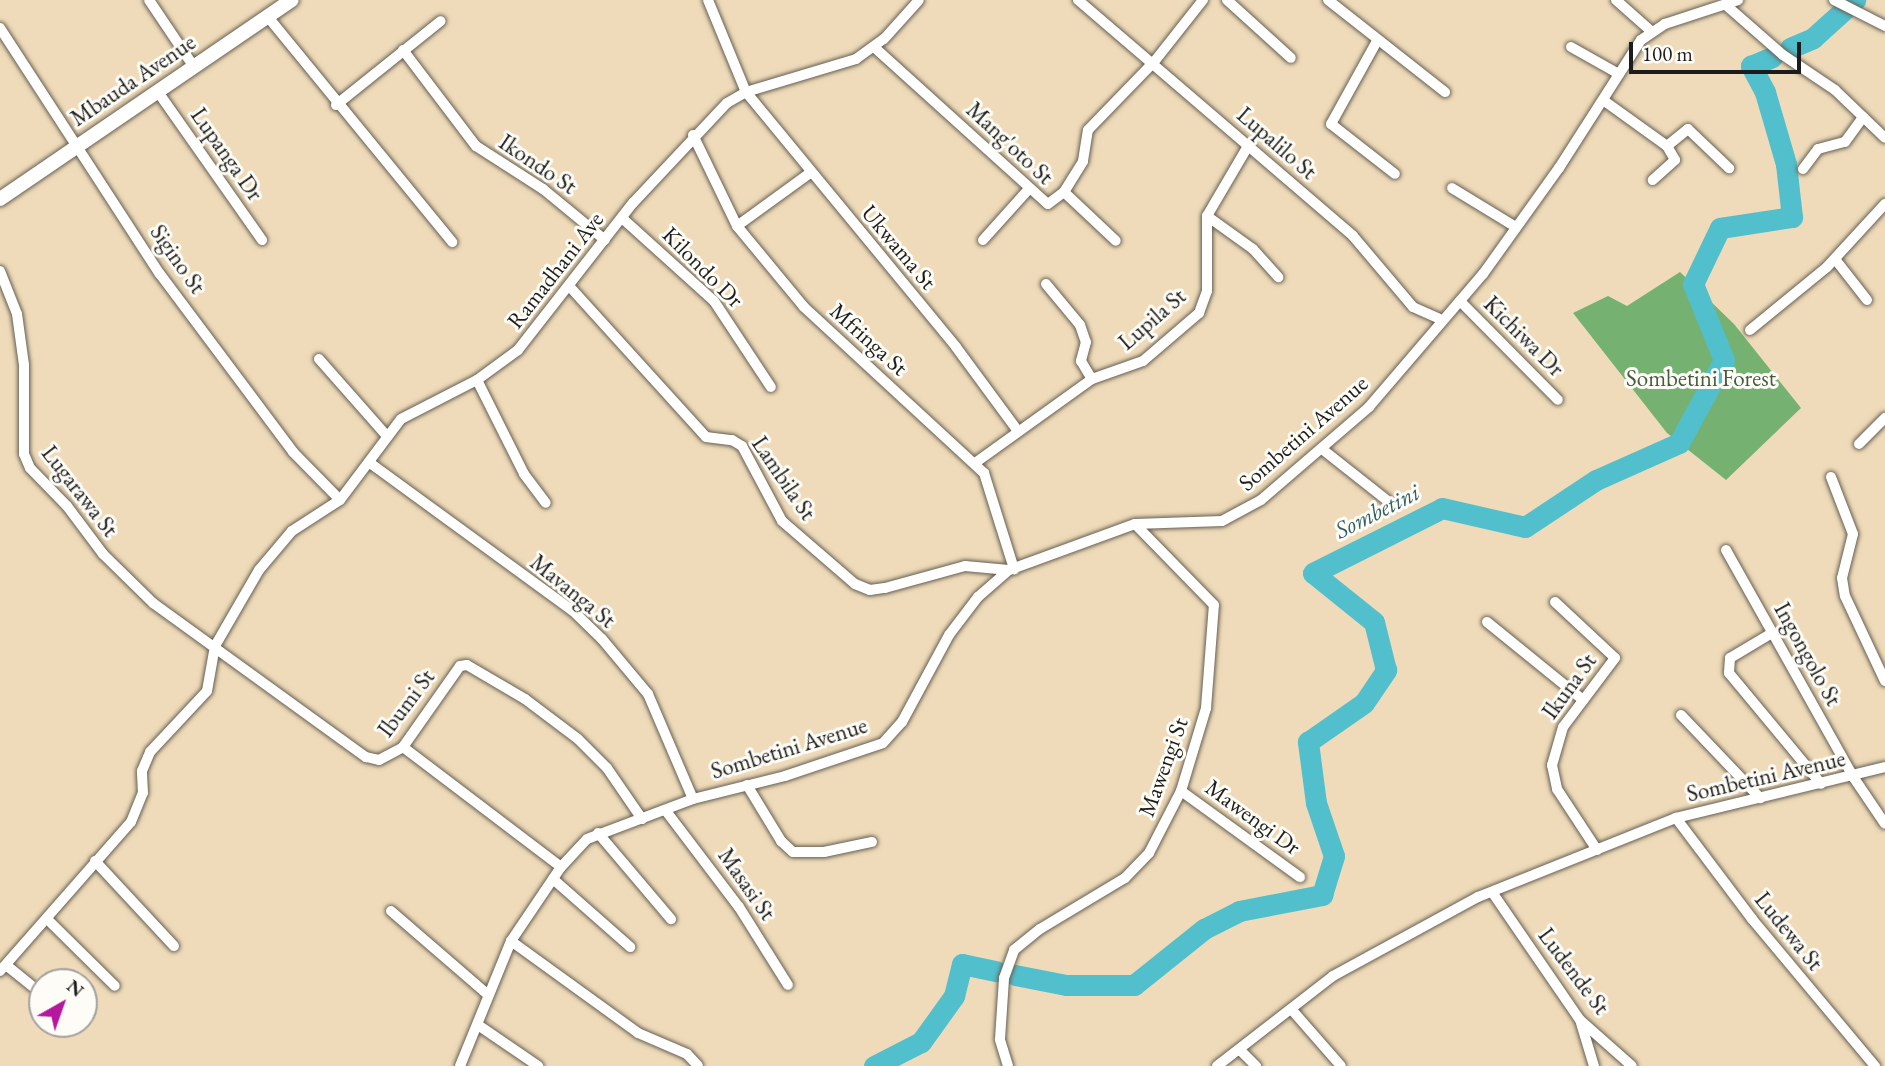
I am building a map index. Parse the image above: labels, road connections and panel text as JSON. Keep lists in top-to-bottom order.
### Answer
{
  "streets": {
    "street": [
      "Mbauda Avenue",
      "Mang'oto St",
      "Lupalilo St",
      "Lupanga Dr",
      "Ikondo St",
      "Ukwama St",
      "Sigino St",
      "Kilondo Dr",
      "Ramadhani Ave",
      "Lupila St",
      "Kichiwa Dr",
      "Mfringa St",
      "Sombetini Avenue",
      "Lambila St",
      "Lugarawa St",
      "Mavanga St",
      "Ingongolo St",
      "Ikuna St",
      "Ibumi St",
      "Mawengi St",
      "Mawengi Dr",
      "Masasi St",
      "Ludewa St",
      "Ludende St"
    ]
  },
  "crossings": [
    ["Mbauda Avenue", "Lupanga Dr"],
    ["Mbauda Avenue", "Sigino St"],
    ["Mang'oto St", "Lupalilo St"],
    ["Mang'oto St", "Ramadhani Ave"],
    ["Lupalilo St", "Sombetini Avenue"],
    ["Ikondo St", "Ramadhani Ave"],
    ["Ukwama St", "Ramadhani Ave"],
    ["Ukwama St", "Lupila St"],
    ["Sigino St", "Ramadhani Ave"],
    ["Kilondo Dr", "Ramadhani Ave"],
    ["Ramadhani Ave", "Mfringa St"],
    ["Ramadhani Ave", "Lambila St"],
    ["Ramadhani Ave", "Lugarawa St"],
    ["Ramadhani Ave", "Mavanga St"],
    ["Ramadhani Ave", "Ibumi St"],
    ["Lupila St", "Mfringa St"],
    ["Kichiwa Dr", "Sombetini Avenue"],
    ["Mfringa St", "Sombetini Avenue"],
    ["Mfringa St", "Lambila St"],
    ["Sombetini Avenue", "Lambila St"],
    ["Sombetini Avenue", "Mavanga St"],
    ["Sombetini Avenue", "Ingongolo St"],
    ["Sombetini Avenue", "Ikuna St"],
    ["Sombetini Avenue", "Ibumi St"],
    ["Sombetini Avenue", "Mawengi St"],
    ["Sombetini Avenue", "Masasi St"],
    ["Sombetini Avenue", "Ludewa St"],
    ["Sombetini Avenue", "Ludende St"],
    ["Lugarawa St", "Ibumi St"],
    ["Mawengi St", "Mawengi Dr"]
  ],
  "water": ["Sombetini"],
  "parks": ["Sombetini Forest"],
  "scale_bar": "100 m",
  "north": "top right"
}
